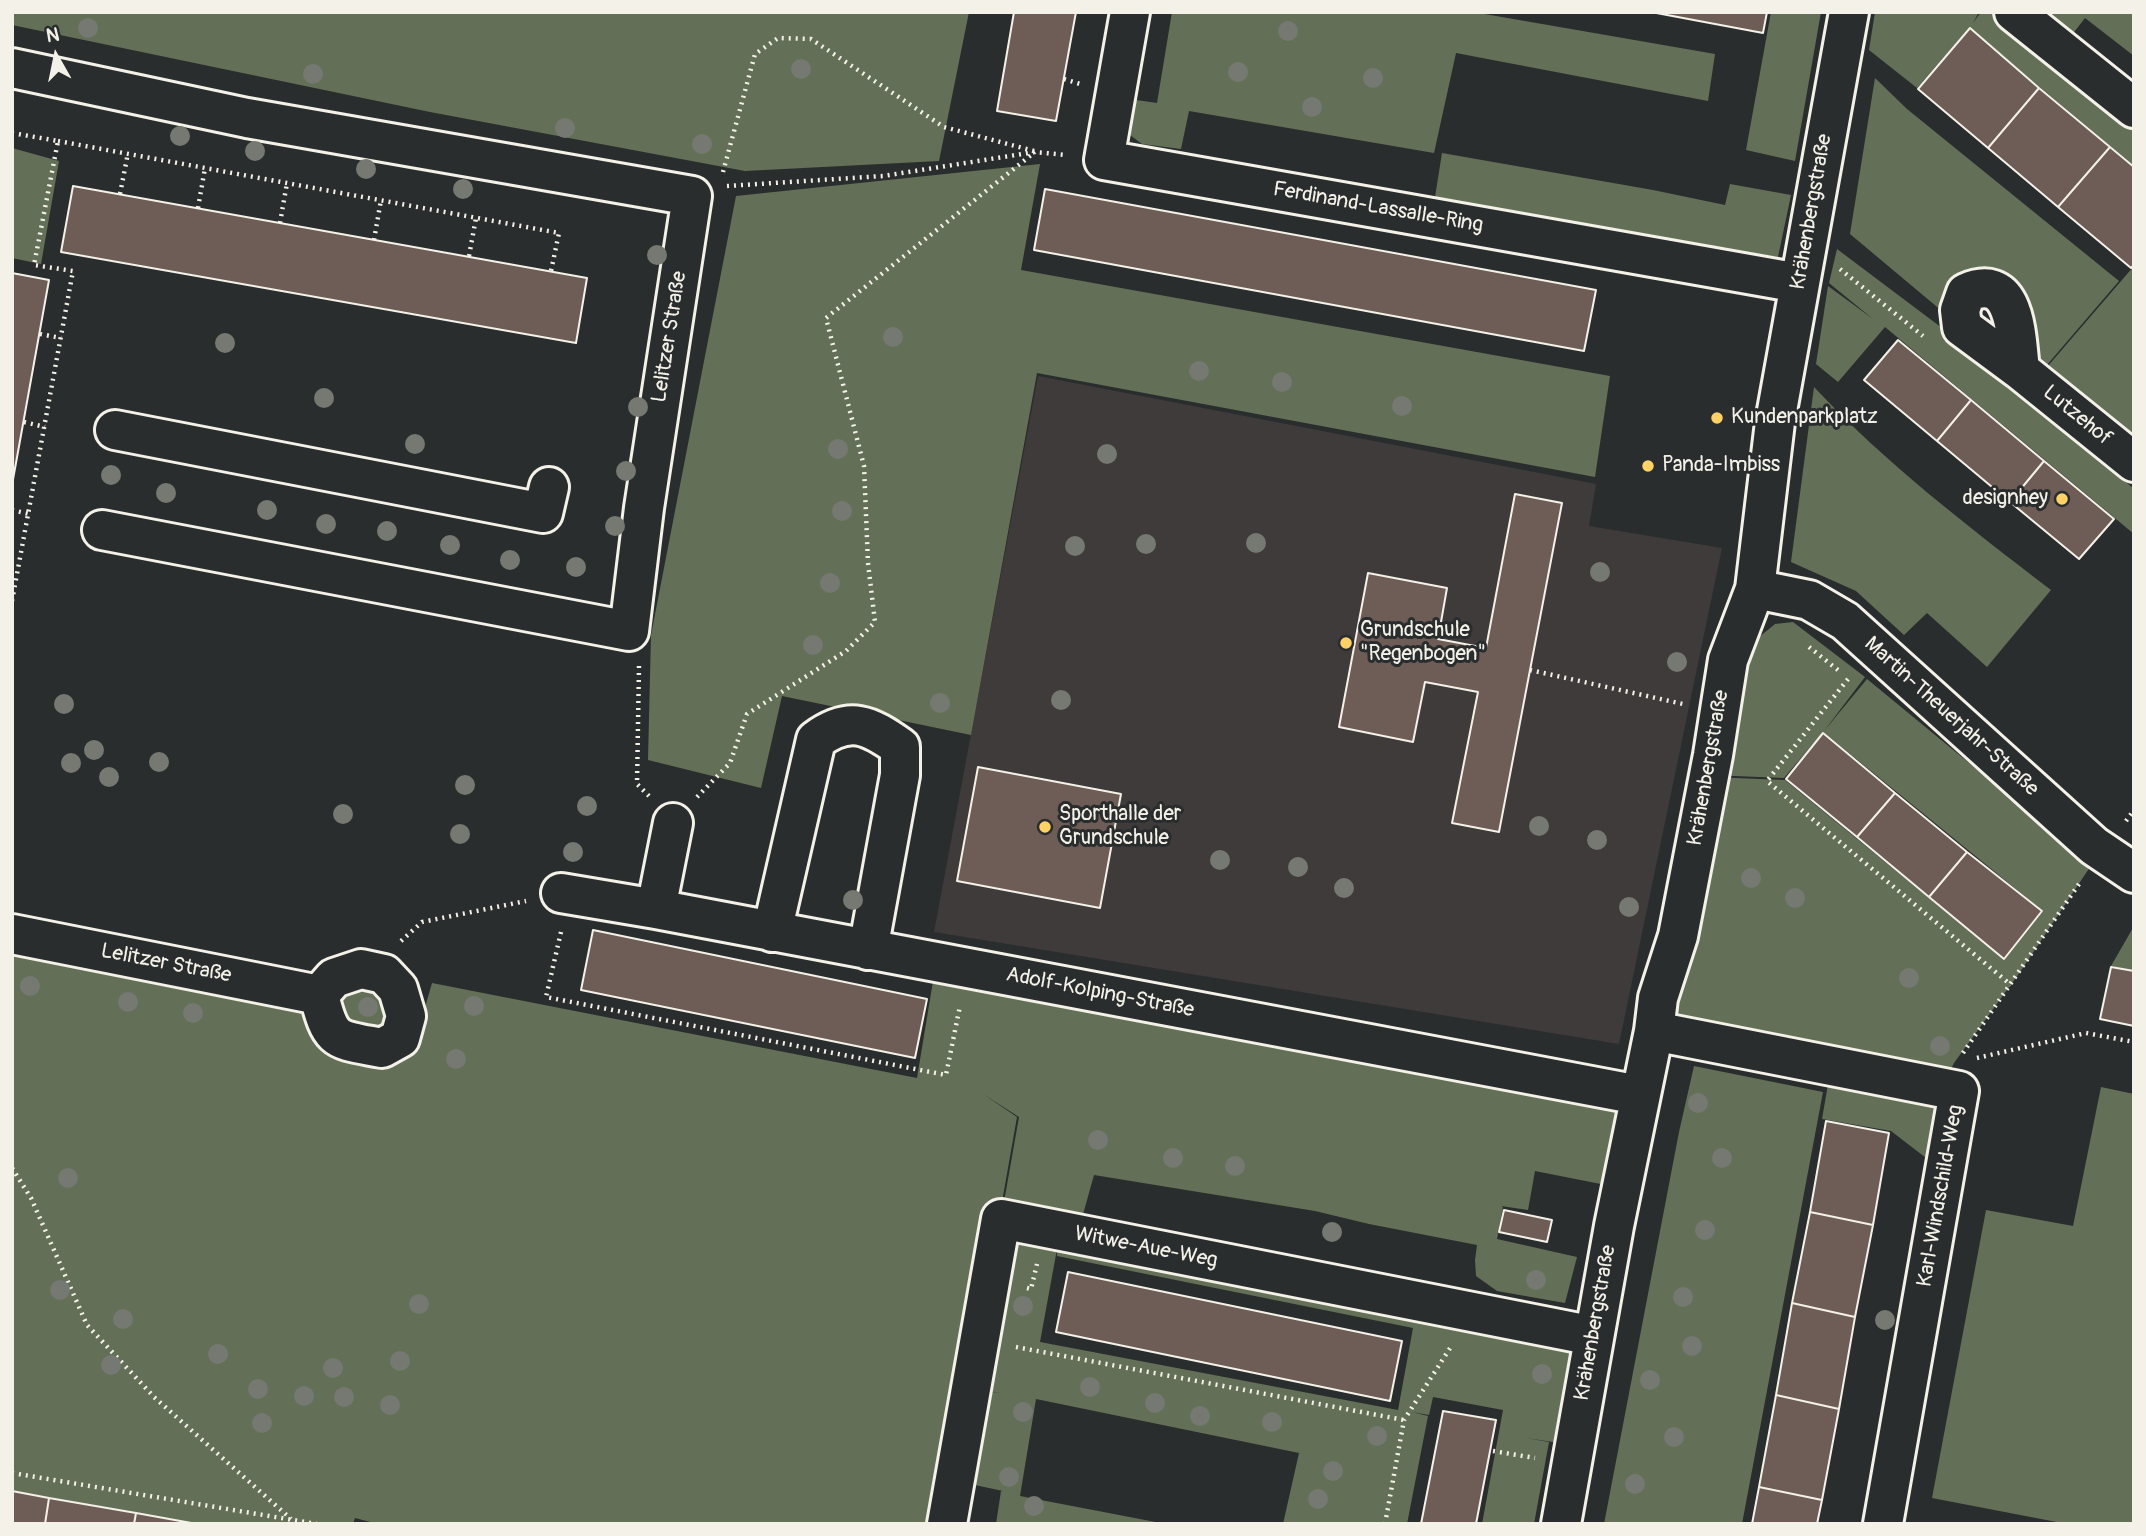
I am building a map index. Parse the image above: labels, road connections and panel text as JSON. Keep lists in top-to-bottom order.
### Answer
{
  "streets": {
    "street": [
      "Ferdinand-Lassalle-Ring",
      "Krähenbergstraße",
      "Lelitzer Straße",
      "Lutzehof",
      "Martin-Theuerjahr-Straße",
      "Adolf-Kolping-Straße",
      "Karl-Windschild-Weg",
      "Witwe-Aue-Weg"
    ]
  },
  "crossings": [
    ["Ferdinand-Lassalle-Ring", "Krähenbergstraße"],
    ["Krähenbergstraße", "Martin-Theuerjahr-Straße"],
    ["Krähenbergstraße", "Adolf-Kolping-Straße"],
    ["Krähenbergstraße", "Karl-Windschild-Weg"],
    ["Krähenbergstraße", "Witwe-Aue-Weg"]
  ],
  "places": [
    "Kundenparkplatz",
    "Panda-Imbiss",
    "designhey",
    "Grundschule \"Regenbogen\"",
    "Sporthalle der Grundschule"
  ],
  "north": "top"
}
